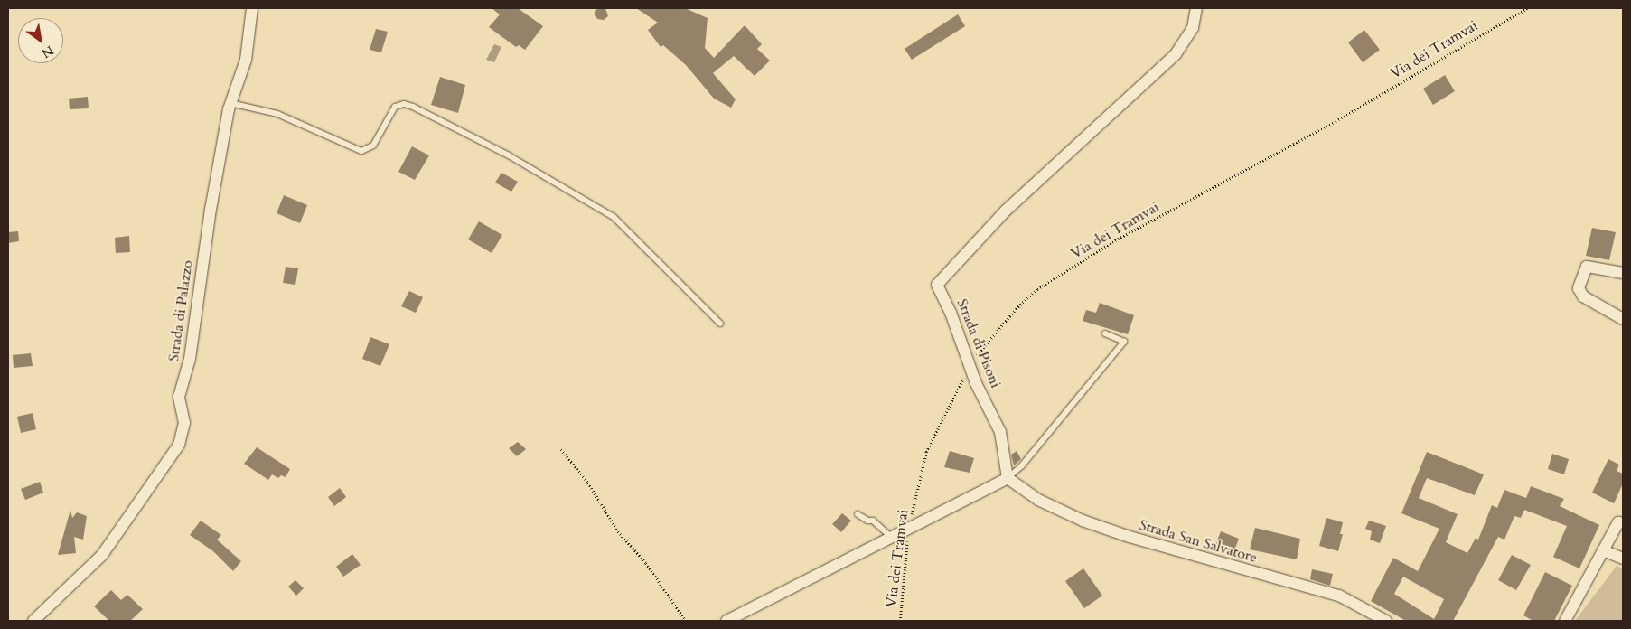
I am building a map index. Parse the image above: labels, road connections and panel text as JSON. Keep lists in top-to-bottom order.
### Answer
{
  "streets": {
    "street": ["Strada di Palazzo", "Strada di Pisoni", "Strada San Salvatore"],
    "path": ["Via dei Tramvai"]
  },
  "crossings": [
    ["Via dei Tramvai", "Strada di Pisoni"],
    ["Strada di Pisoni", "Strada San Salvatore"]
  ],
  "north": "bottom right"
}
